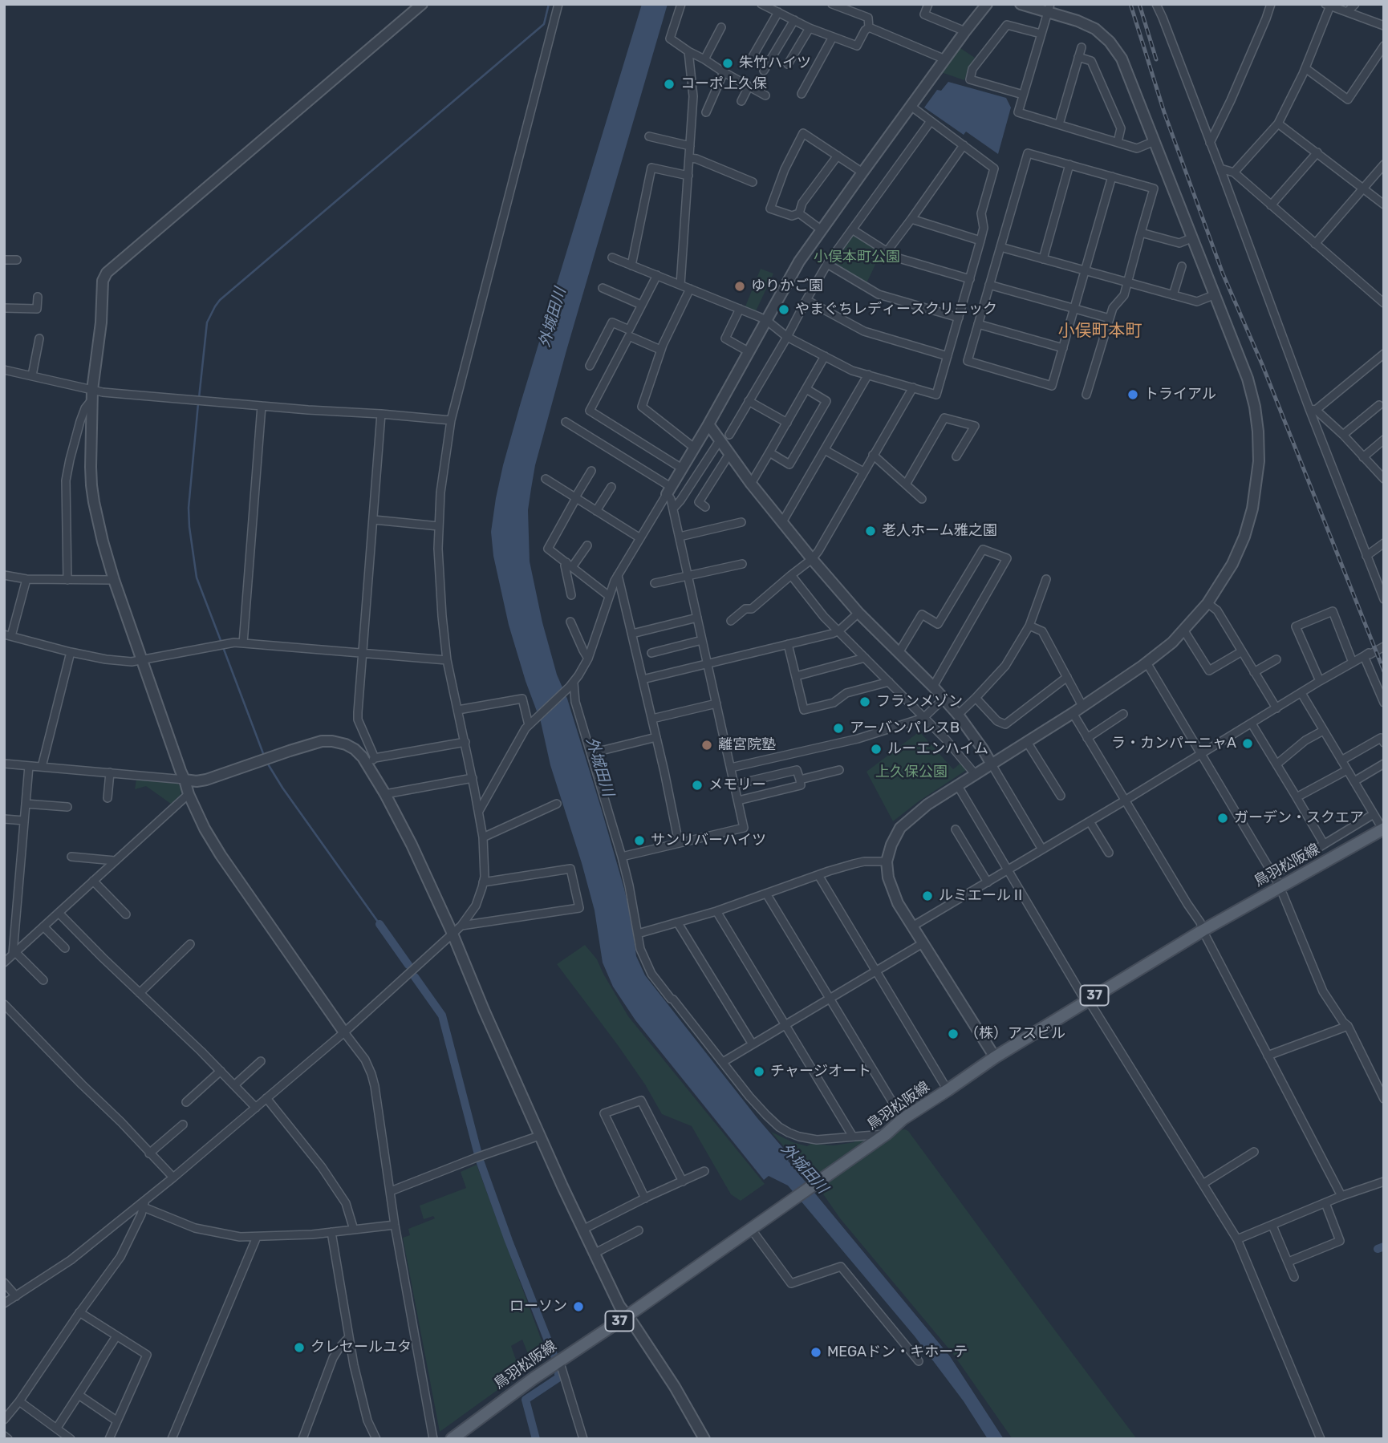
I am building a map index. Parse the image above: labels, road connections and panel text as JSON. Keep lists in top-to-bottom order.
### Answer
{
  "streets": {
    "main road": ["鳥羽松阪線", "37"]
  },
  "districts": ["小俣町本町"],
  "water": ["外城田川"],
  "parks": ["小俣本町公園", "上久保公園"],
  "places": [
    "朱竹ハイツ",
    "コーポ上久保",
    "ゆりかご園",
    "やまぐちレディースクリニック",
    "トライアル",
    "老人ホーム雅之園",
    "フランメゾン",
    "アーバンパレスB",
    "ラ・カンパーニャA",
    "離宮院塾",
    "ルーエンハイム",
    "メモリー",
    "ガーデン・スクエア",
    "サンリバーハイツ",
    "ルミエールⅡ",
    "（株）アスビル",
    "チャージオート",
    "ローソン",
    "クレセールユタ",
    "MEGAドン・キホーテ"
  ]
}
